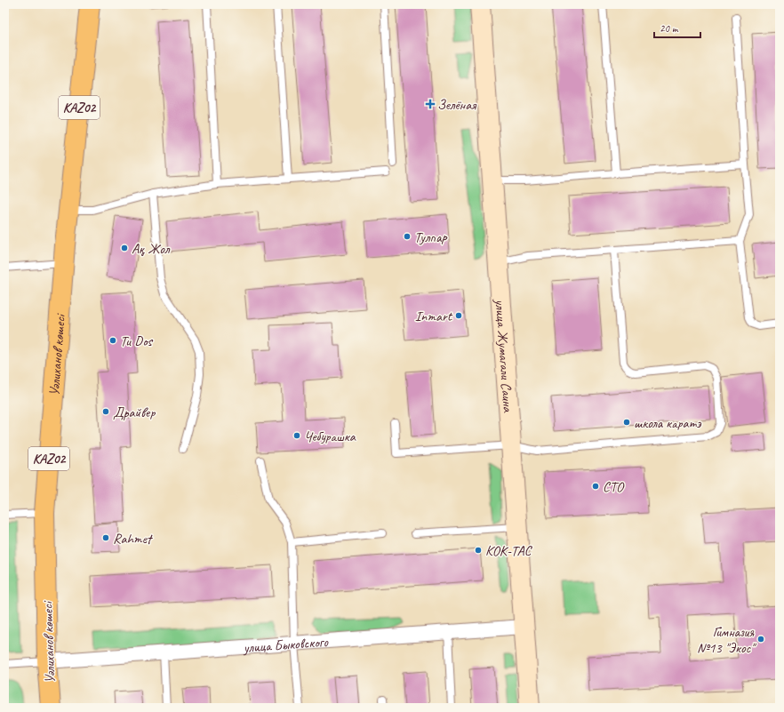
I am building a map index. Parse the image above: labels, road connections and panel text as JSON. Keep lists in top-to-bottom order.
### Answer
{
  "streets": {
    "highway": ["KАZ02", "Уәлиханов көшесі"],
    "street": ["улица Жумагали Саина", "улица Быковского"]
  },
  "crossings": [
    ["Уәлиханов көшесі", "улица Быковского"],
    ["улица Жумагали Саина", "улица Быковского"]
  ],
  "places": {
    "health": ["Зелёная"],
    "other": [
      "Тулпар",
      "Ақ Жол",
      "Inmart",
      "Tu Dos",
      "Драйвер",
      "школа каратэ",
      "Чебурашка",
      "СТО",
      "Rahmet",
      "КОК-ТАС",
      "Гимназия №13 \"Экос\""
    ]
  },
  "scale_bar": "20 m"
}
